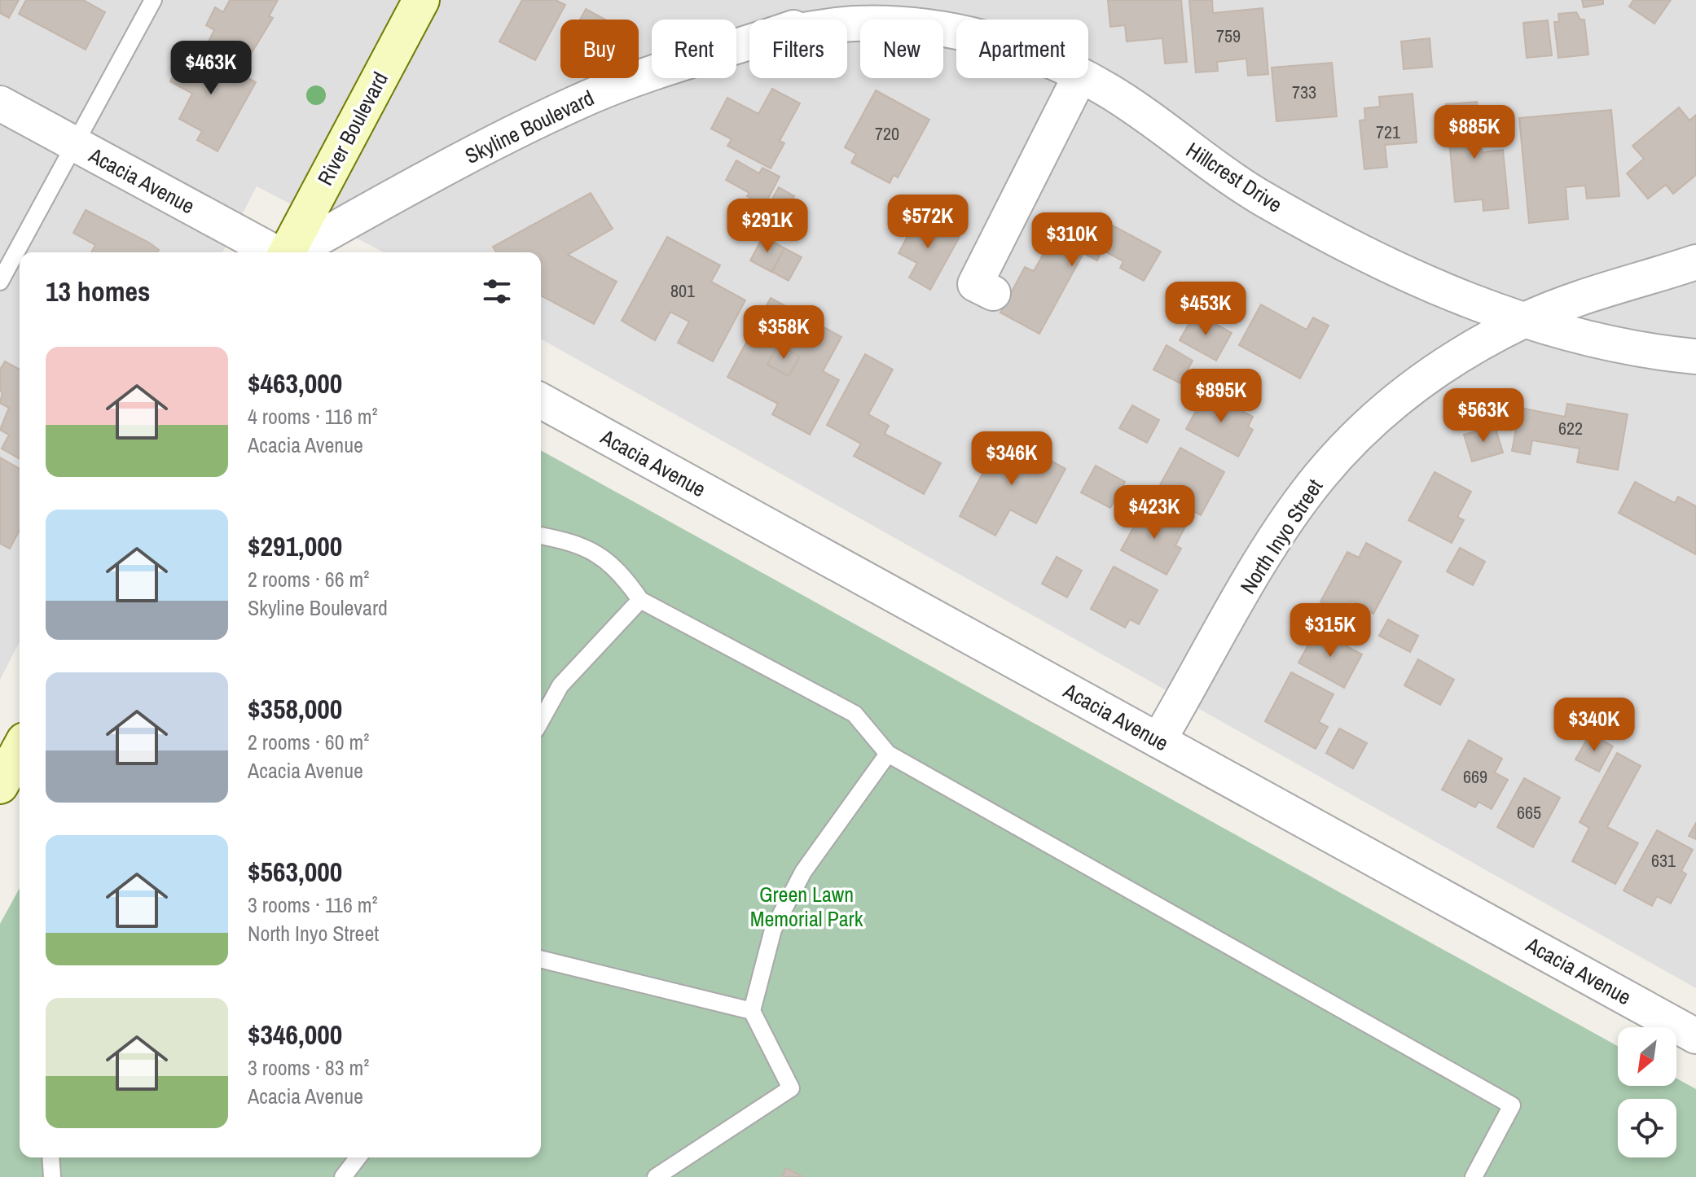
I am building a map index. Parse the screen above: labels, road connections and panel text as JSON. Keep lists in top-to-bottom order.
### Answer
{
  "streets": {
    "main road": ["River Boulevard"],
    "street": [
      "Skyline Boulevard",
      "Hillcrest Drive",
      "Acacia Avenue",
      "North Inyo Street"
    ]
  },
  "crossings": [
    ["Hillcrest Drive", "North Inyo Street"],
    ["Acacia Avenue", "North Inyo Street"]
  ],
  "parks": ["Green Lawn Memorial Park"],
  "house_numbers": [
    "759",
    "733",
    "721",
    "720",
    "801",
    "622",
    "669",
    "665",
    "631"
  ],
  "north": "bottom left",
  "page": {
    "chip": [
      "Buy",
      "Rent",
      "Filters",
      "New",
      "Apartment"
    ],
    "price": [
      "$463K",
      "$885K",
      "$572K",
      "$291K",
      "$310K",
      "$453K",
      "$358K",
      "$895K",
      "$563K",
      "$346K",
      "$423K",
      "$315K",
      "$340K"
    ],
    "heading": "13 homes",
    "list": [
      {
        "name": "$463,000",
        "note": "4 rooms · 116 m² · Acacia Avenue"
      },
      {
        "name": "$291,000",
        "note": "2 rooms · 66 m² · Skyline Boulevard"
      },
      {
        "name": "$358,000",
        "note": "2 rooms · 60 m² · Acacia Avenue"
      },
      {
        "name": "$563,000",
        "note": "3 rooms · 116 m² · North Inyo Street"
      },
      {
        "name": "$346,000",
        "note": "3 rooms · 83 m² · Acacia Avenue"
      }
    ]
  }
}
